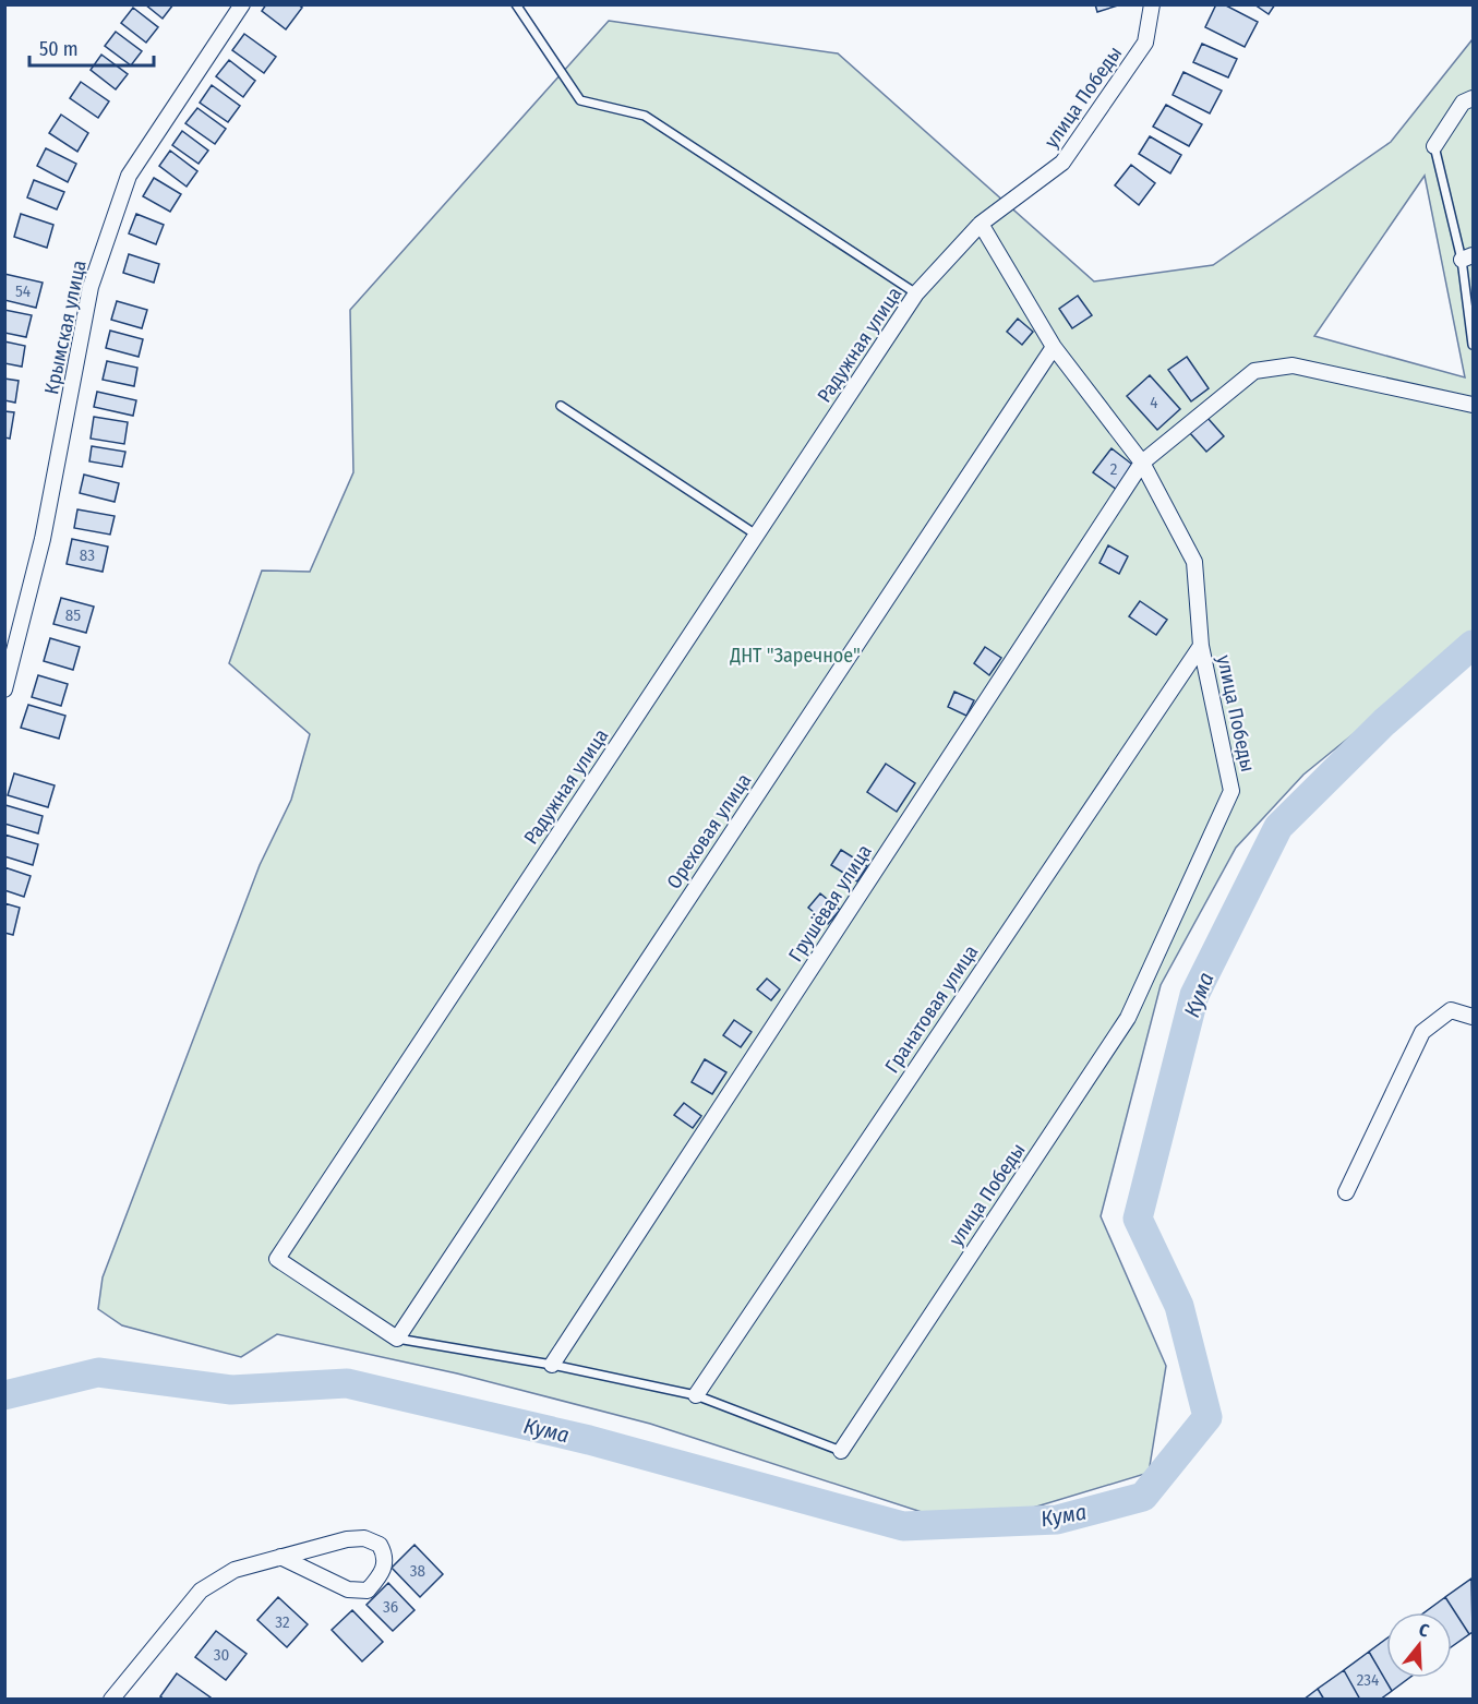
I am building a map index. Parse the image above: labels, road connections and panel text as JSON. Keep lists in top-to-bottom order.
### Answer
{
  "streets": {
    "street": [
      "улица Победы",
      "Крымская улица",
      "Радужная улица",
      "Ореховая улица",
      "Грушёвая улица",
      "Гранатовая улица"
    ]
  },
  "crossings": [
    ["улица Победы", "Радужная улица"],
    ["улица Победы", "Ореховая улица"],
    ["улица Победы", "Грушёвая улица"],
    ["улица Победы", "Гранатовая улица"],
    ["Радужная улица", "Ореховая улица"]
  ],
  "water": ["Кума"],
  "parks": ["ДНТ \"Заречное\""],
  "house_numbers": [
    "54",
    "4",
    "2",
    "83",
    "85",
    "38",
    "36",
    "32",
    "30",
    "234"
  ],
  "scale_bar": "50 m",
  "north": "top"
}
